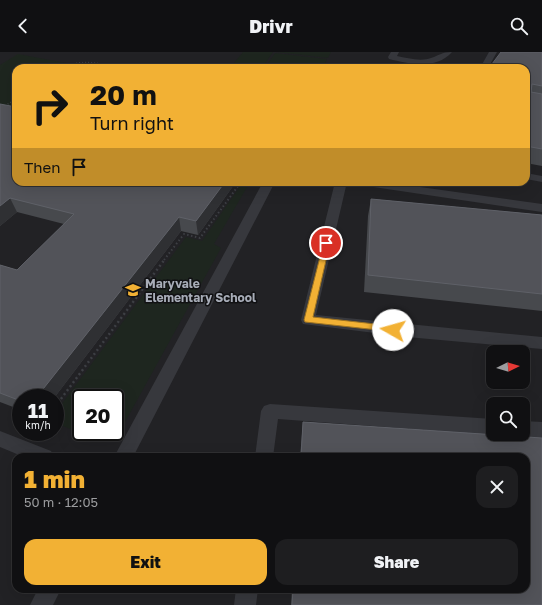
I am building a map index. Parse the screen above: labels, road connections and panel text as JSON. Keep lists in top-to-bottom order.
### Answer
{
  "places": {
    "school or university": ["Maryvale Elementary School"]
  },
  "north": "right",
  "page": {
    "header": "Drivr",
    "turn": ["20 m", "Turn right"],
    "then": "Then",
    "speed": "11 km/h",
    "limit": "20",
    "heading": ["1 min", "50 m · 12:05"],
    "buttons": ["Exit", "Share"]
  }
}
